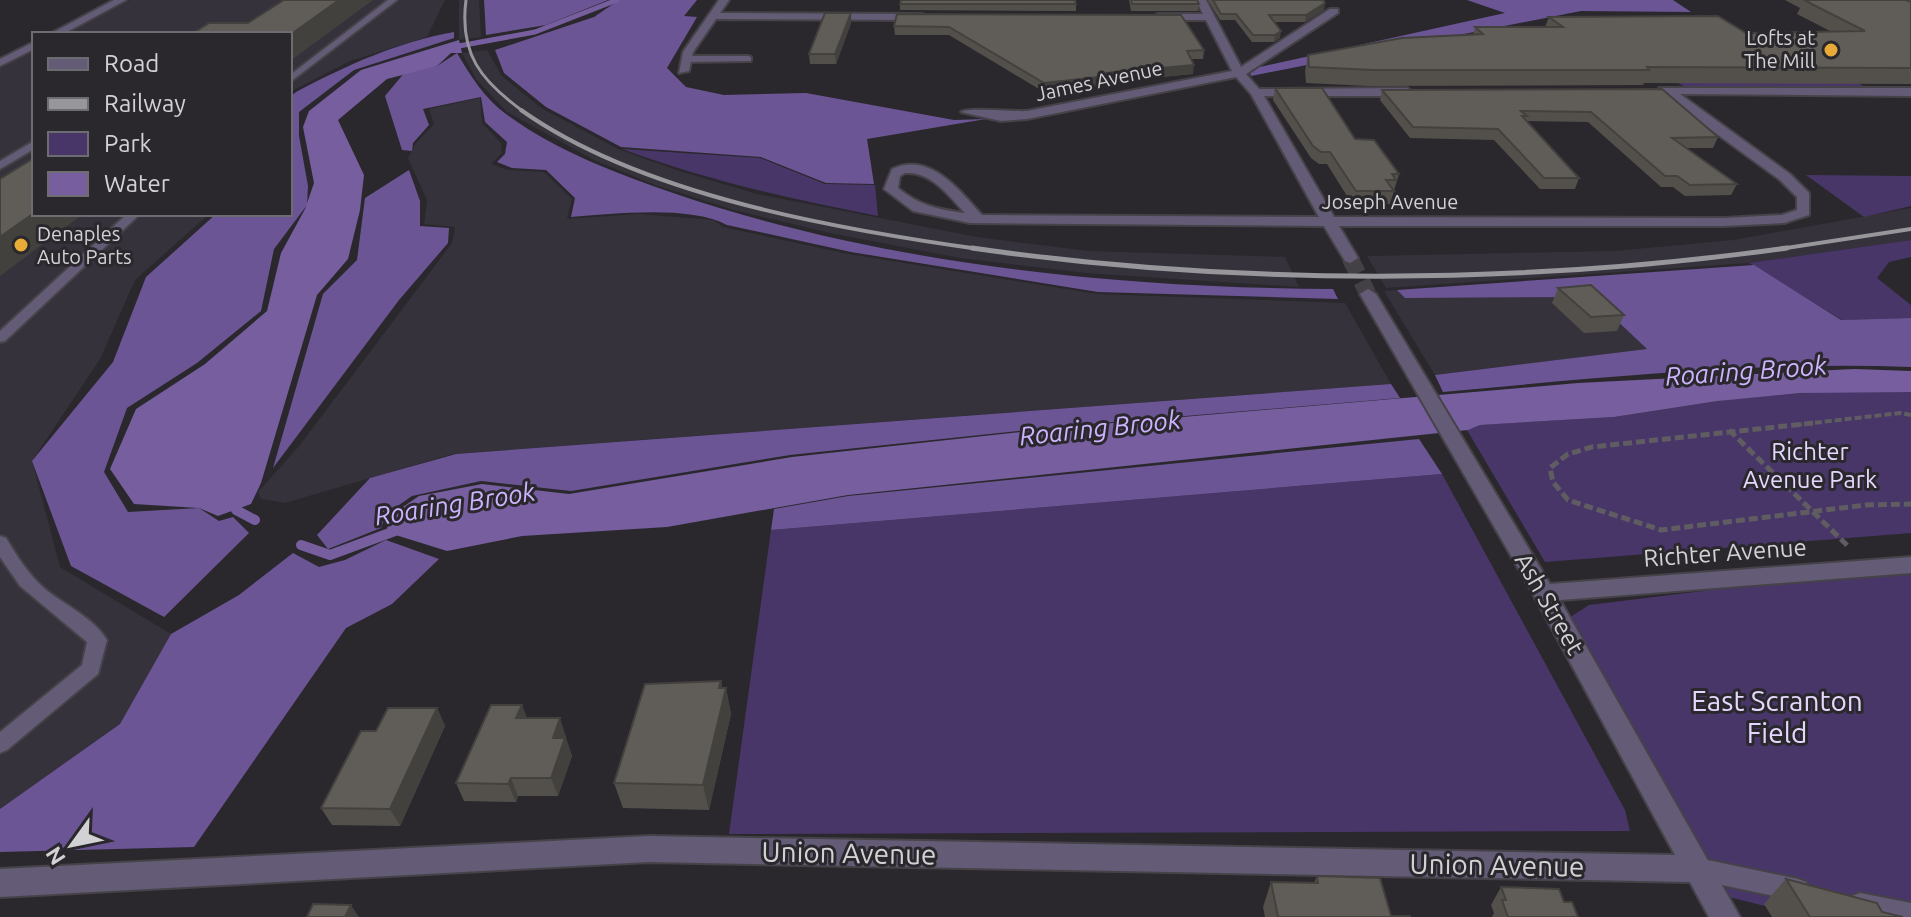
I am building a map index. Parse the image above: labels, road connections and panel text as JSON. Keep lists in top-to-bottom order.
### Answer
{
  "streets": {
    "street": [
      "James Avenue",
      "Joseph Avenue",
      "Richter Avenue",
      "Ash Street",
      "Union Avenue"
    ]
  },
  "crossings": [
    ["Richter Avenue", "Ash Street"],
    ["Ash Street", "Union Avenue"]
  ],
  "water": ["Roaring Brook"],
  "parks": ["Richter Avenue Park", "East Scranton Field"],
  "places": ["Lofts at The Mill", "Denaples Auto Parts"],
  "legend": [
    "Road",
    "Railway",
    "Park",
    "Water"
  ],
  "north": "bottom left"
}
